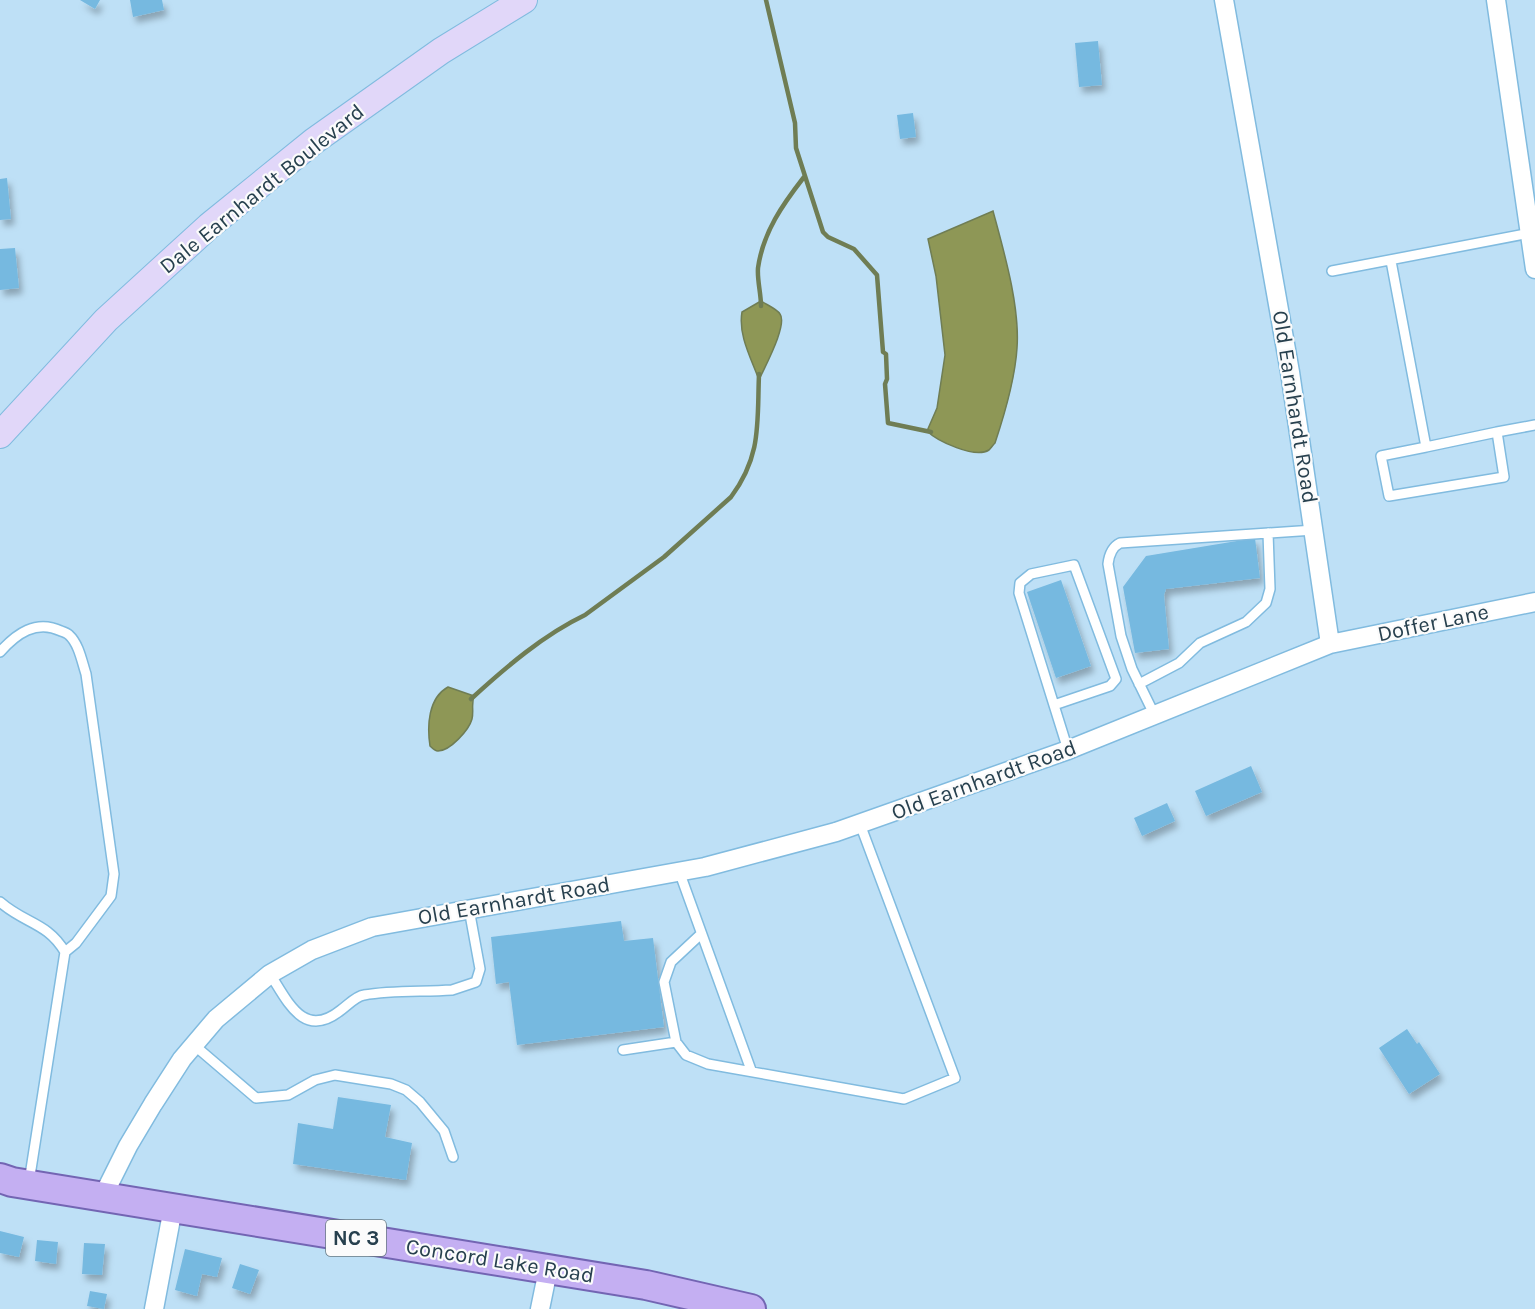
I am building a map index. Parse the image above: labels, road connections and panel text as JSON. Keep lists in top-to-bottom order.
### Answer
{
  "streets": {
    "main road": ["Dale Earnhardt Boulevard", "NC 3", "Concord Lake Road"],
    "street": ["Old Earnhardt Road", "Doffer Lane"]
  },
  "crossings": [
    ["Old Earnhardt Road", "Doffer Lane"],
    ["Old Earnhardt Road", "Concord Lake Road"]
  ]
}
